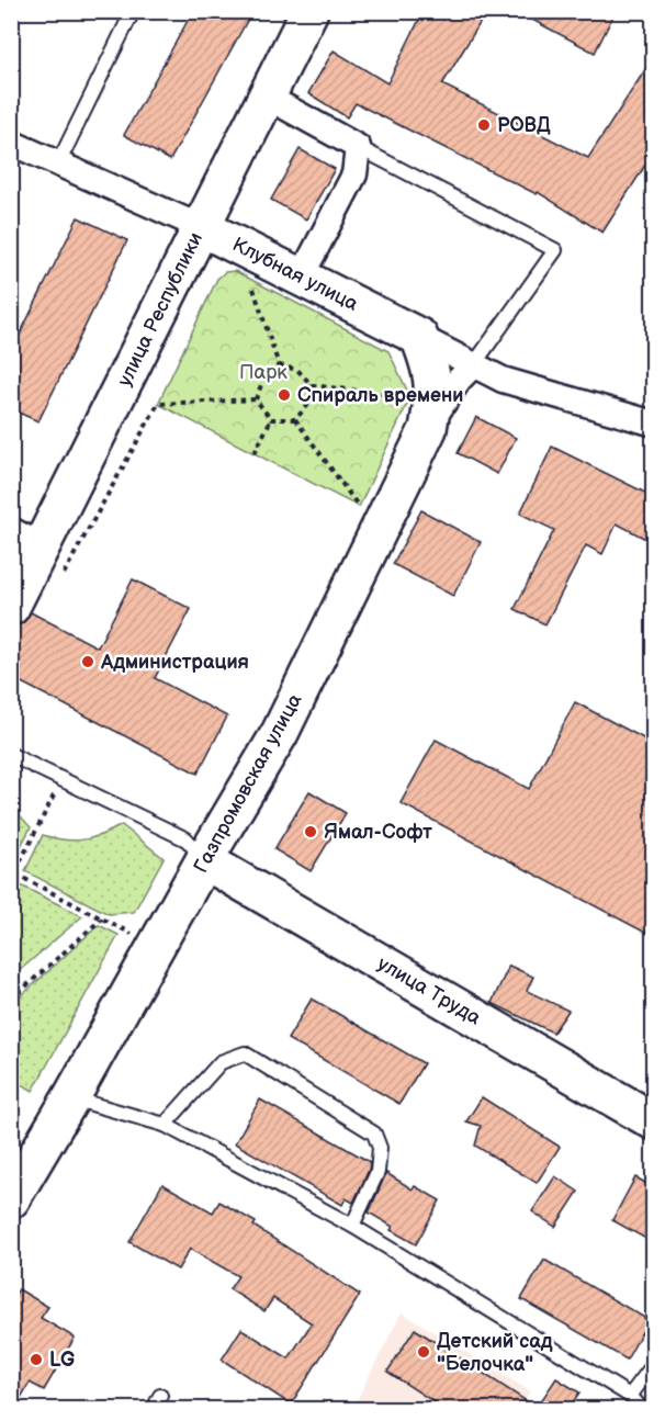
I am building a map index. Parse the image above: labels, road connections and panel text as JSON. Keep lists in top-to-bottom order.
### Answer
{
  "streets": {
    "street": [
      "Клубная улица",
      "улица Республики",
      "Газпромовская улица",
      "улица Труда"
    ]
  },
  "crossings": [
    ["Клубная улица", "улица Республики"],
    ["Газпромовская улица", "улица Труда"]
  ],
  "parks": ["Парк"],
  "places": [
    "РОВД",
    "Спираль времени",
    "Администрация",
    "Ямал-Софт",
    "Детский сад \"Белочка\"",
    "LG"
  ]
}
